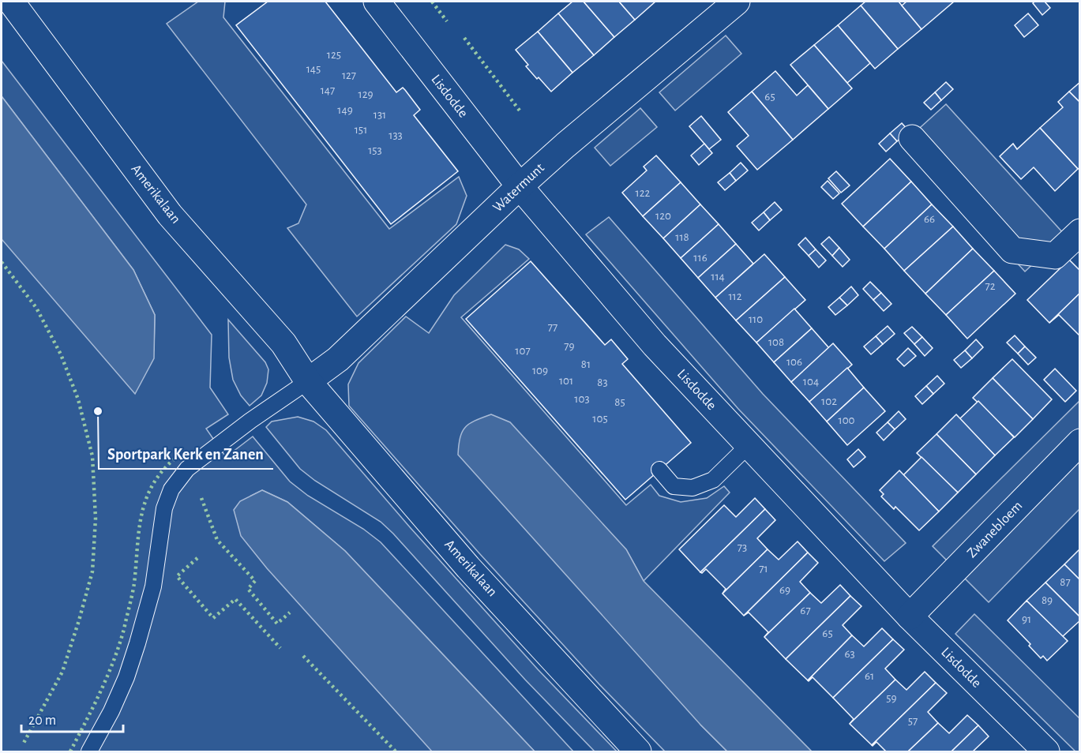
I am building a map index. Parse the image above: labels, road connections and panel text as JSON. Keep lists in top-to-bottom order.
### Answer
{
  "streets": {
    "street": [
      "Lisdodde",
      "Watermunt",
      "Amerikalaan",
      "Zwanebloem"
    ]
  },
  "crossings": [
    ["Lisdodde", "Watermunt"],
    ["Lisdodde", "Zwanebloem"],
    ["Watermunt", "Amerikalaan"]
  ],
  "places": ["Sportpark Kerk en Zanen"],
  "house_numbers": [
    "125",
    "145",
    "127",
    "147",
    "129",
    "65",
    "149",
    "131",
    "151",
    "133",
    "153",
    "122",
    "120",
    "66",
    "118",
    "116",
    "114",
    "72",
    "112",
    "110",
    "77",
    "108",
    "79",
    "107",
    "106",
    "81",
    "109",
    "101",
    "104",
    "83",
    "103",
    "102",
    "85",
    "105",
    "100",
    "73",
    "71",
    "87",
    "69",
    "89",
    "67",
    "91",
    "65",
    "63",
    "61",
    "59",
    "57"
  ],
  "scale_bar": "20 m"
}
